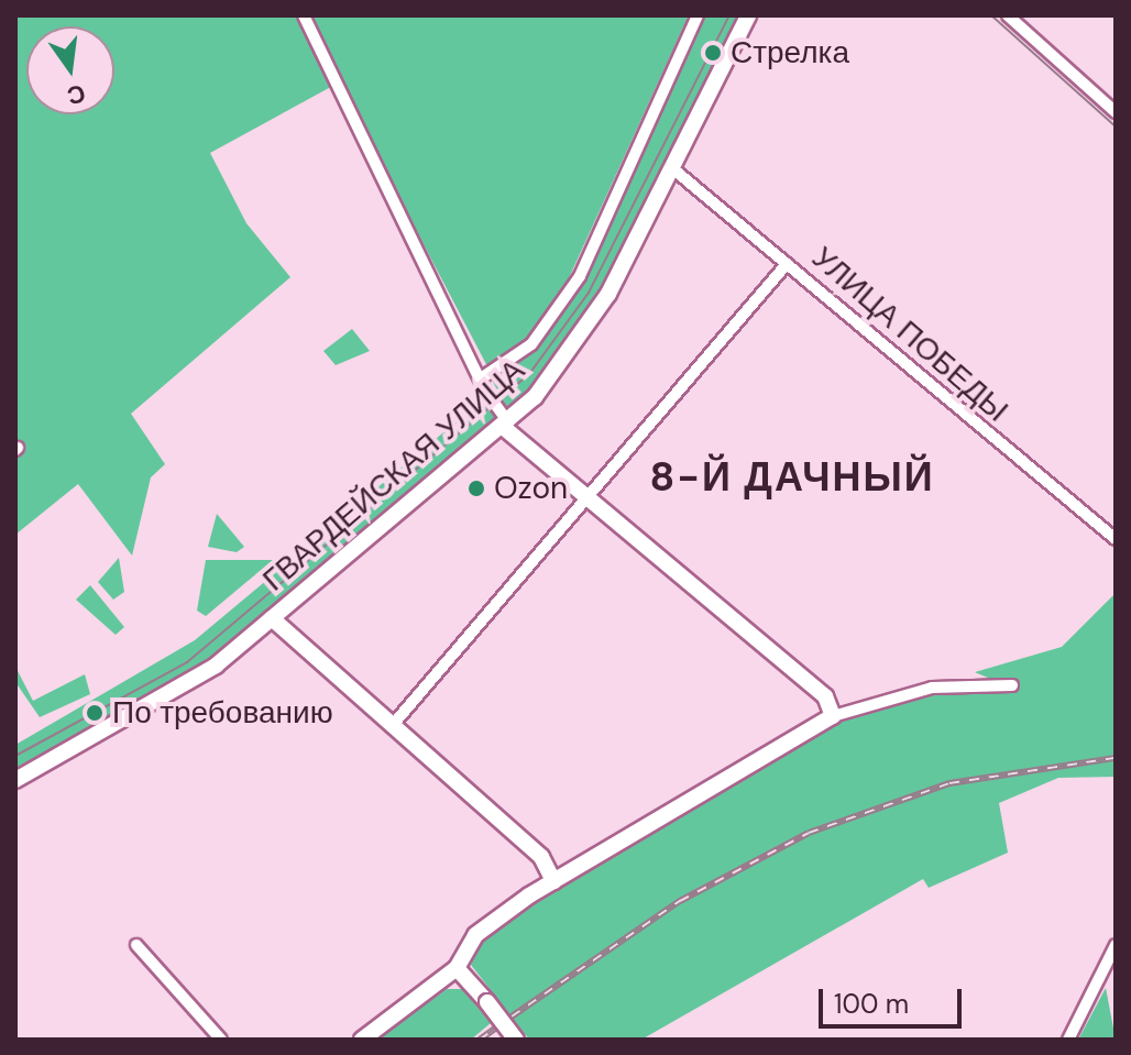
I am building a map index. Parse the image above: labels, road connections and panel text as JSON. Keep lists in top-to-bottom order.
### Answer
{
  "streets": {
    "main road": ["ГВАРДЕЙСКАЯ УЛИЦА"],
    "street": ["УЛИЦА ПОБЕДЫ"]
  },
  "crossings": [
    ["УЛИЦА ПОБЕДЫ", "ГВАРДЕЙСКАЯ УЛИЦА"]
  ],
  "districts": ["8-Й ДАЧНЫЙ"],
  "places": ["Стрелка", "Ozon", "По требованию"],
  "scale_bar": "100 m",
  "north": "bottom"
}
